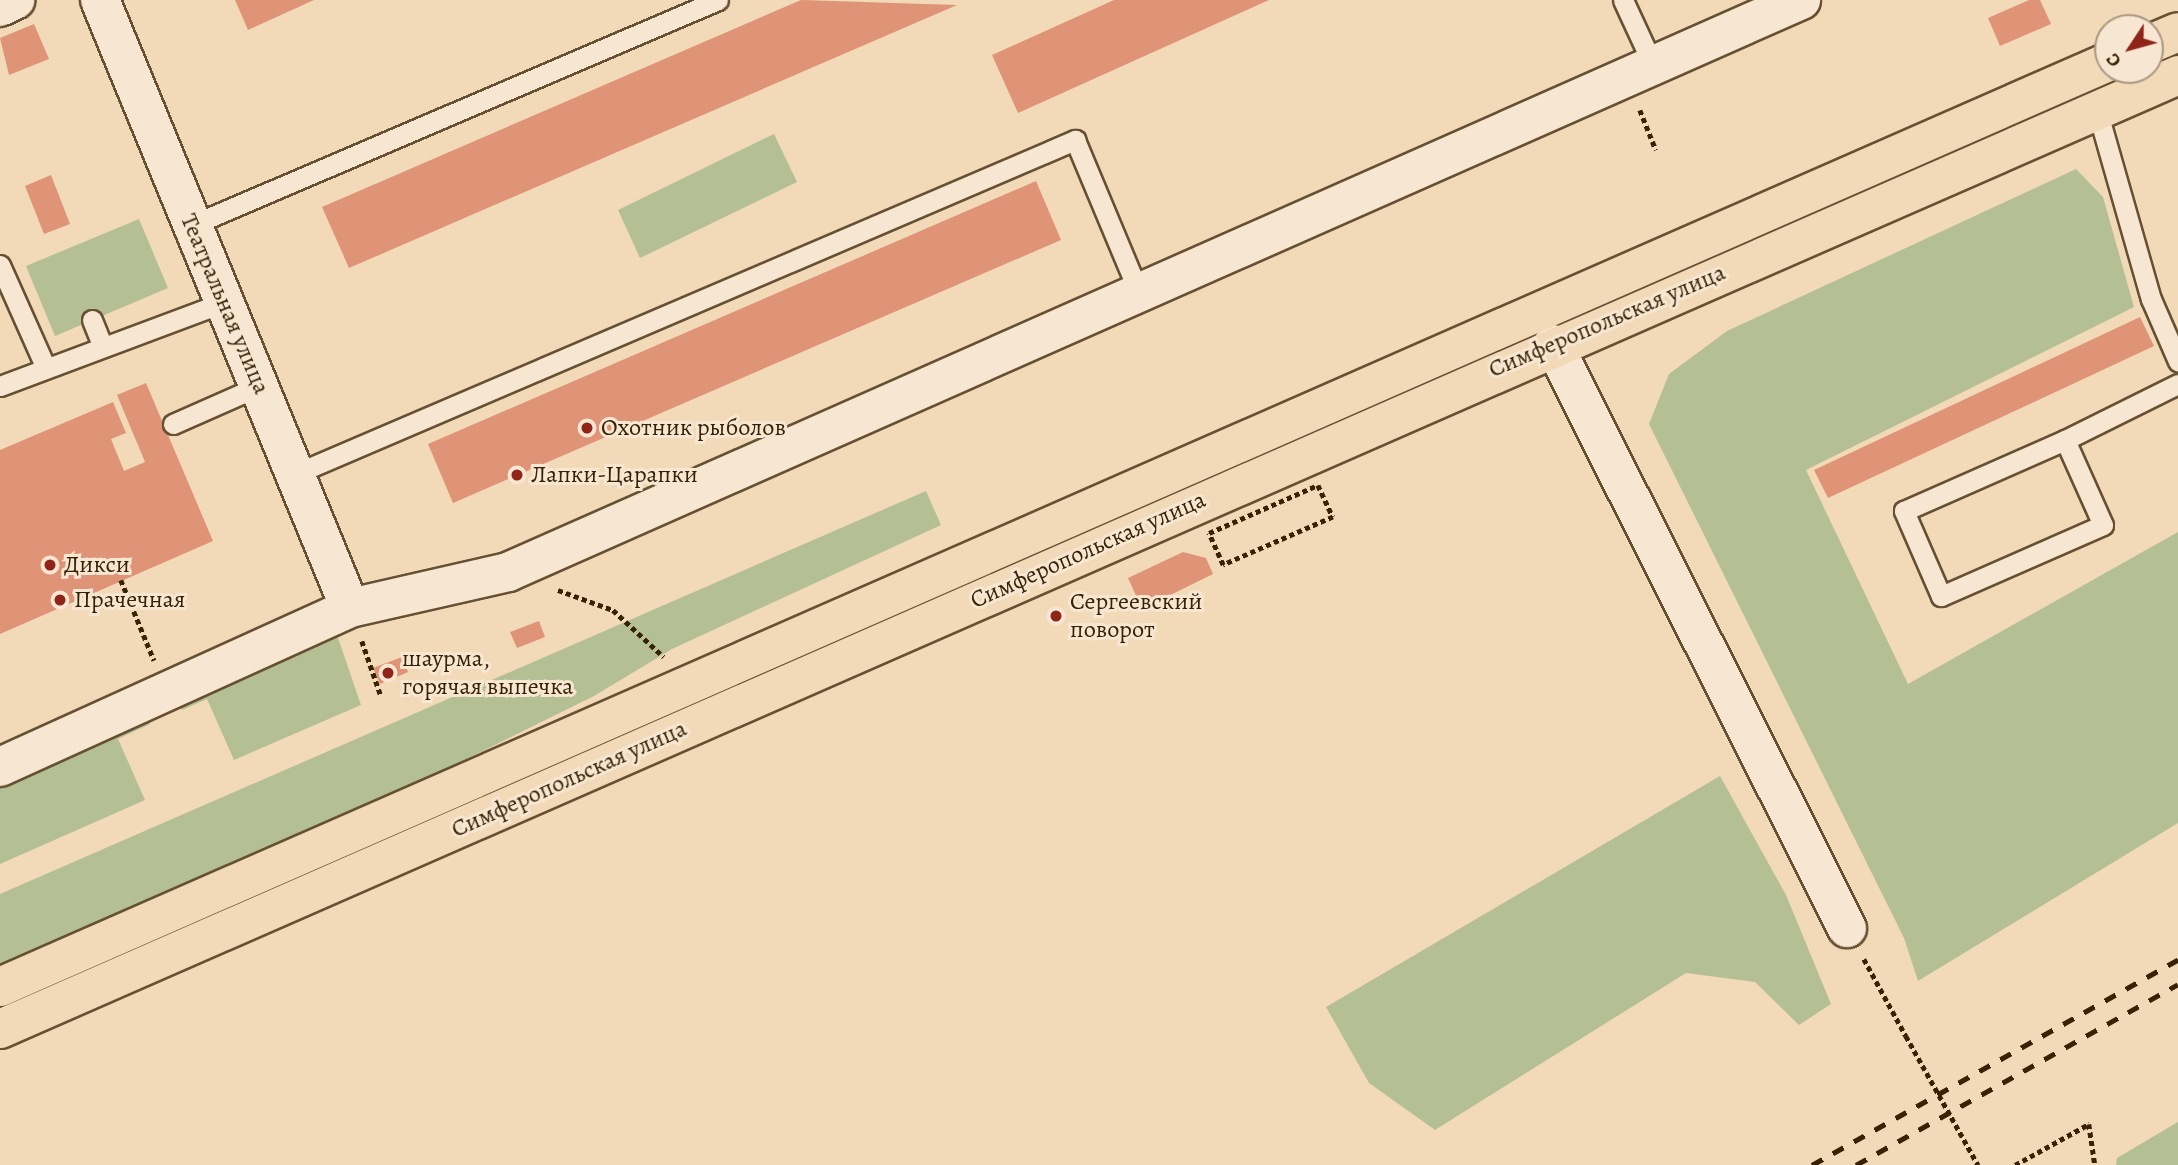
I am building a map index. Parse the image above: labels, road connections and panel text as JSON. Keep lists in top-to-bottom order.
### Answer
{
  "streets": {
    "main road": ["Симферопольская улица"],
    "street": ["Театральная улица"]
  },
  "places": [
    "Охотник рыболов",
    "Лапки-Царапки",
    "Дикси",
    "Прачечная",
    "Сергеевский поворот",
    "шаурма, горячая выпечка"
  ],
  "north": "bottom left"
}
